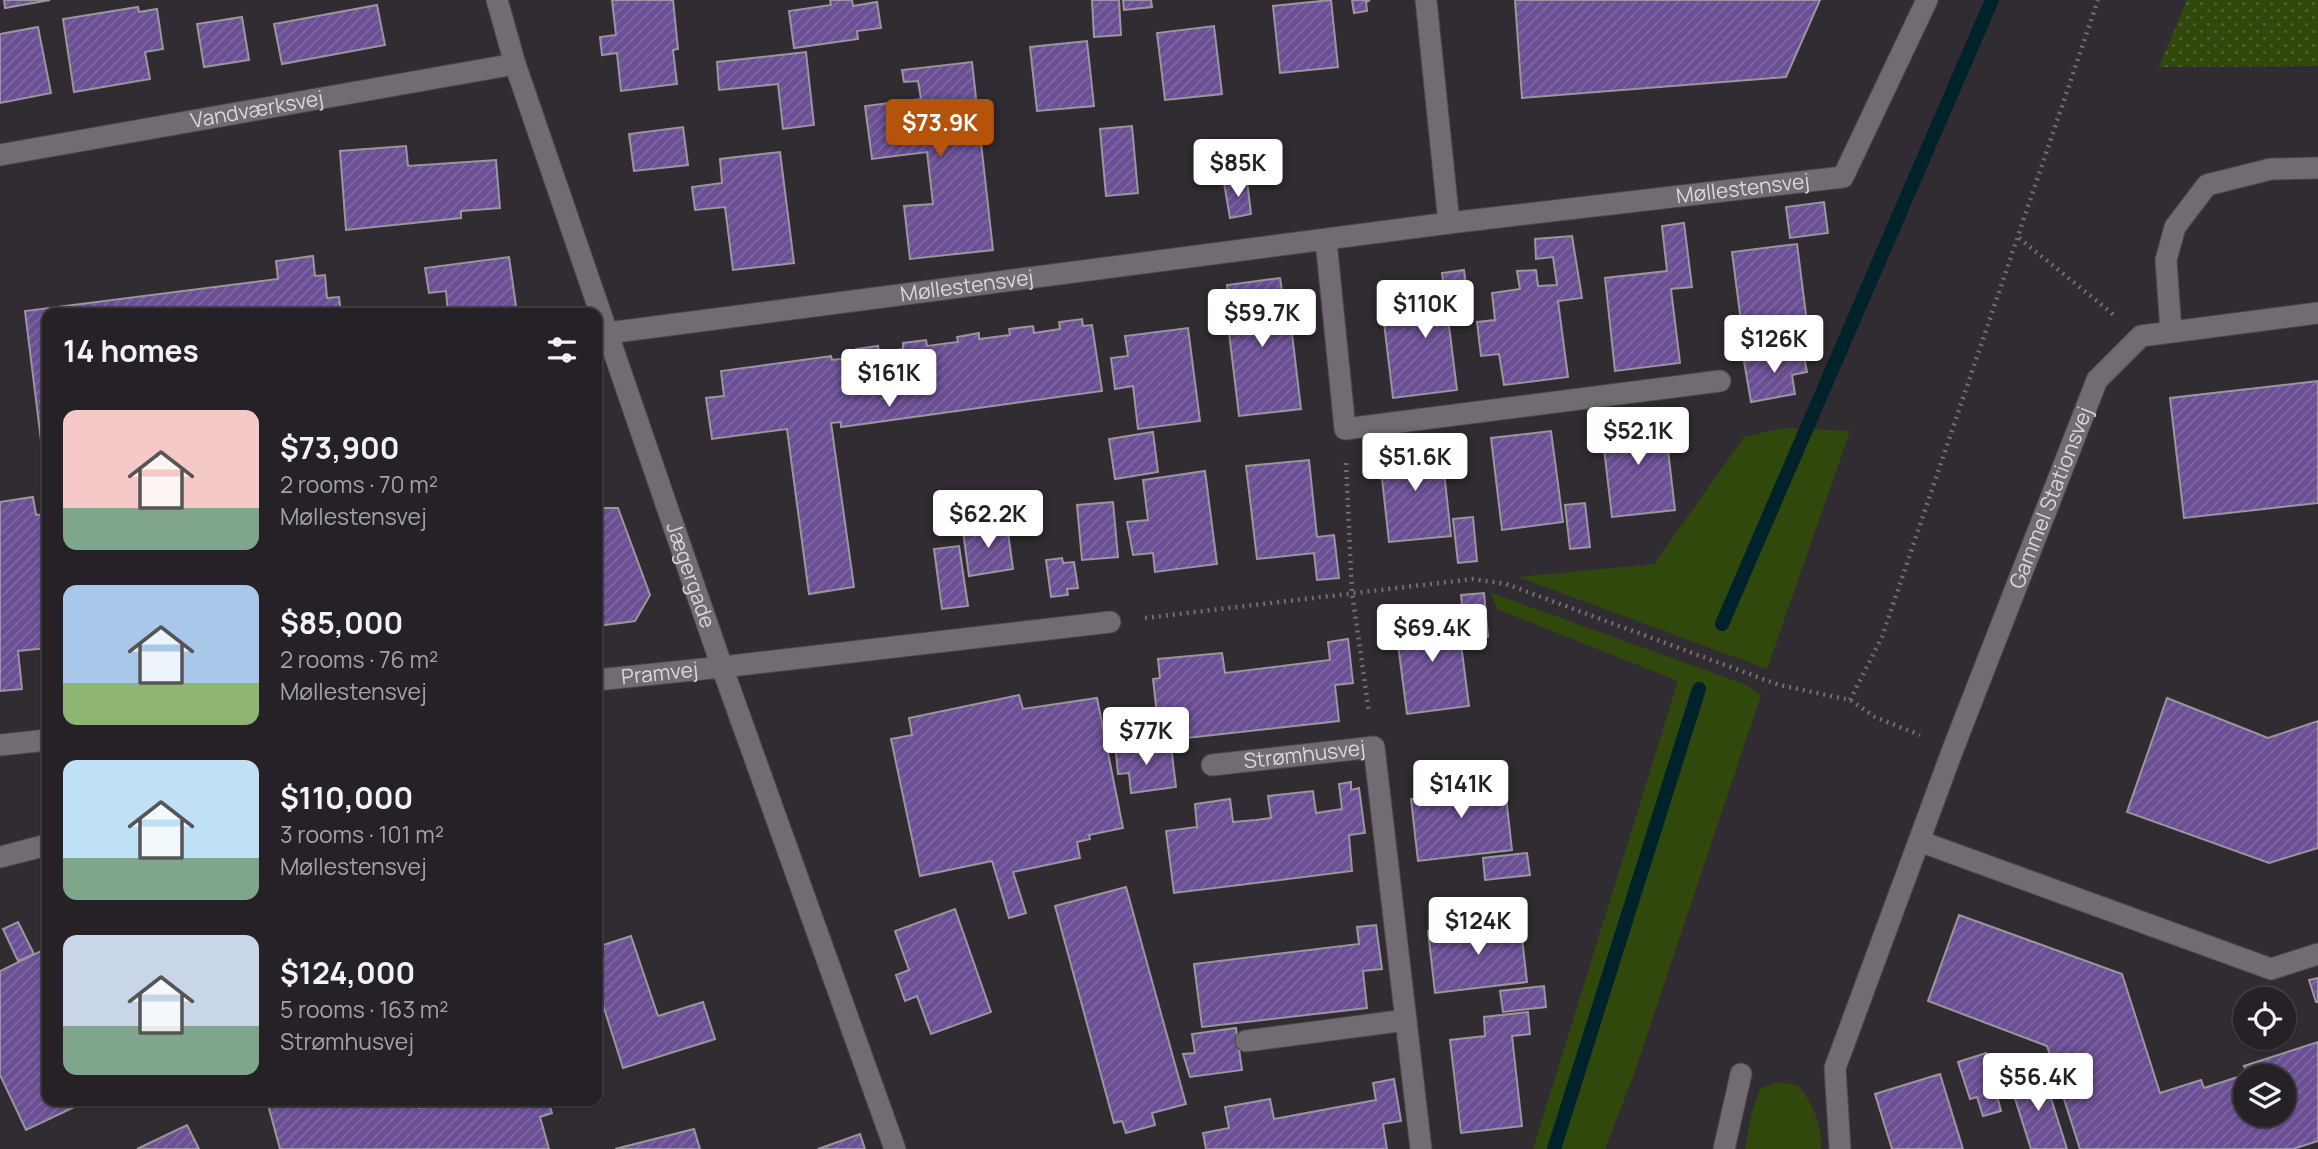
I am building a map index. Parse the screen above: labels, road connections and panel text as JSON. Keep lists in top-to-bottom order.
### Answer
{
  "streets": {
    "street": [
      "Vandværksvej",
      "Møllestensvej",
      "Gammel Stationsvej",
      "Jægergade",
      "Pramvej",
      "Strømhusvej"
    ]
  },
  "crossings": [
    ["Vandværksvej", "Jægergade"],
    ["Møllestensvej", "Jægergade"],
    ["Jægergade", "Pramvej"]
  ],
  "page": {
    "price": [
      "$73.9K",
      "$85K",
      "$110K",
      "$59.7K",
      "$126K",
      "$161K",
      "$52.1K",
      "$51.6K",
      "$62.2K",
      "$69.4K",
      "$77K",
      "$141K",
      "$124K",
      "$56.4K"
    ],
    "heading": "14 homes",
    "list": [
      {
        "name": "$73,900",
        "note": "2 rooms · 70 m² · Møllestensvej"
      },
      {
        "name": "$85,000",
        "note": "2 rooms · 76 m² · Møllestensvej"
      },
      {
        "name": "$110,000",
        "note": "3 rooms · 101 m² · Møllestensvej"
      },
      {
        "name": "$124,000",
        "note": "5 rooms · 163 m² · Strømhusvej"
      }
    ]
  }
}
